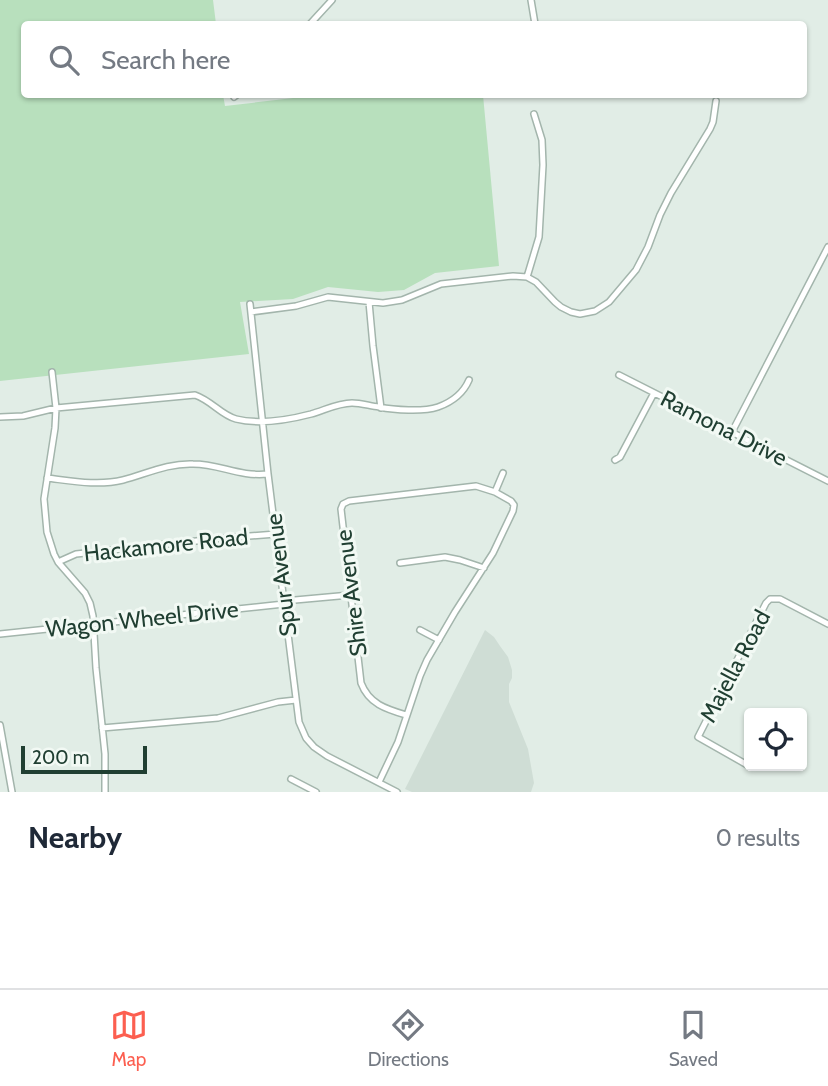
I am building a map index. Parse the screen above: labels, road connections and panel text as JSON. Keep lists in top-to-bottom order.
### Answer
{
  "streets": {
    "street": [
      "Ramona Drive",
      "Hackamore Road",
      "Spur Avenue",
      "Shire Avenue",
      "Wagon Wheel Drive",
      "Majella Road"
    ]
  },
  "crossings": [
    ["Hackamore Road", "Spur Avenue"],
    ["Spur Avenue", "Wagon Wheel Drive"],
    ["Shire Avenue", "Wagon Wheel Drive"]
  ],
  "scale_bar": "200 m",
  "page": {
    "search": "Search here",
    "scale": "200 m",
    "heading": ["Nearby", "0 results"],
    "nav": ["Map", "Directions", "Saved"]
  }
}
